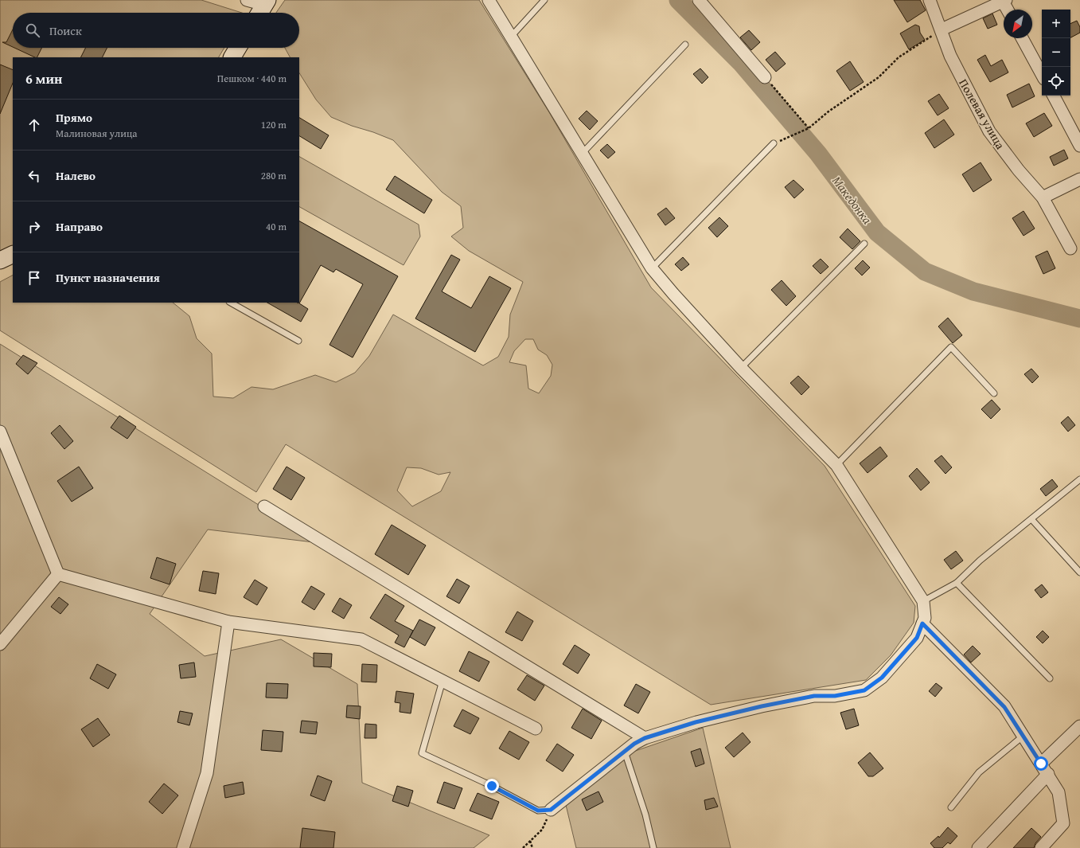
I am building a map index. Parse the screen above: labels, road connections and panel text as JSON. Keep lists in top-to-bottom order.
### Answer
{
  "streets": {
    "street": ["Полевая улица"]
  },
  "water": ["Македонка"],
  "north": "bottom left",
  "page": {
    "map_buttons": ["+", "−"],
    "search": "Поиск",
    "heading": ["6 мин", "Пешком · 440 m"],
    "list": [
      ["Прямо", "Малиновая улица", "120 m"],
      ["Налево", "280 m"],
      ["Направо", "40 m"],
      "Пункт назначения"
    ]
  }
}
